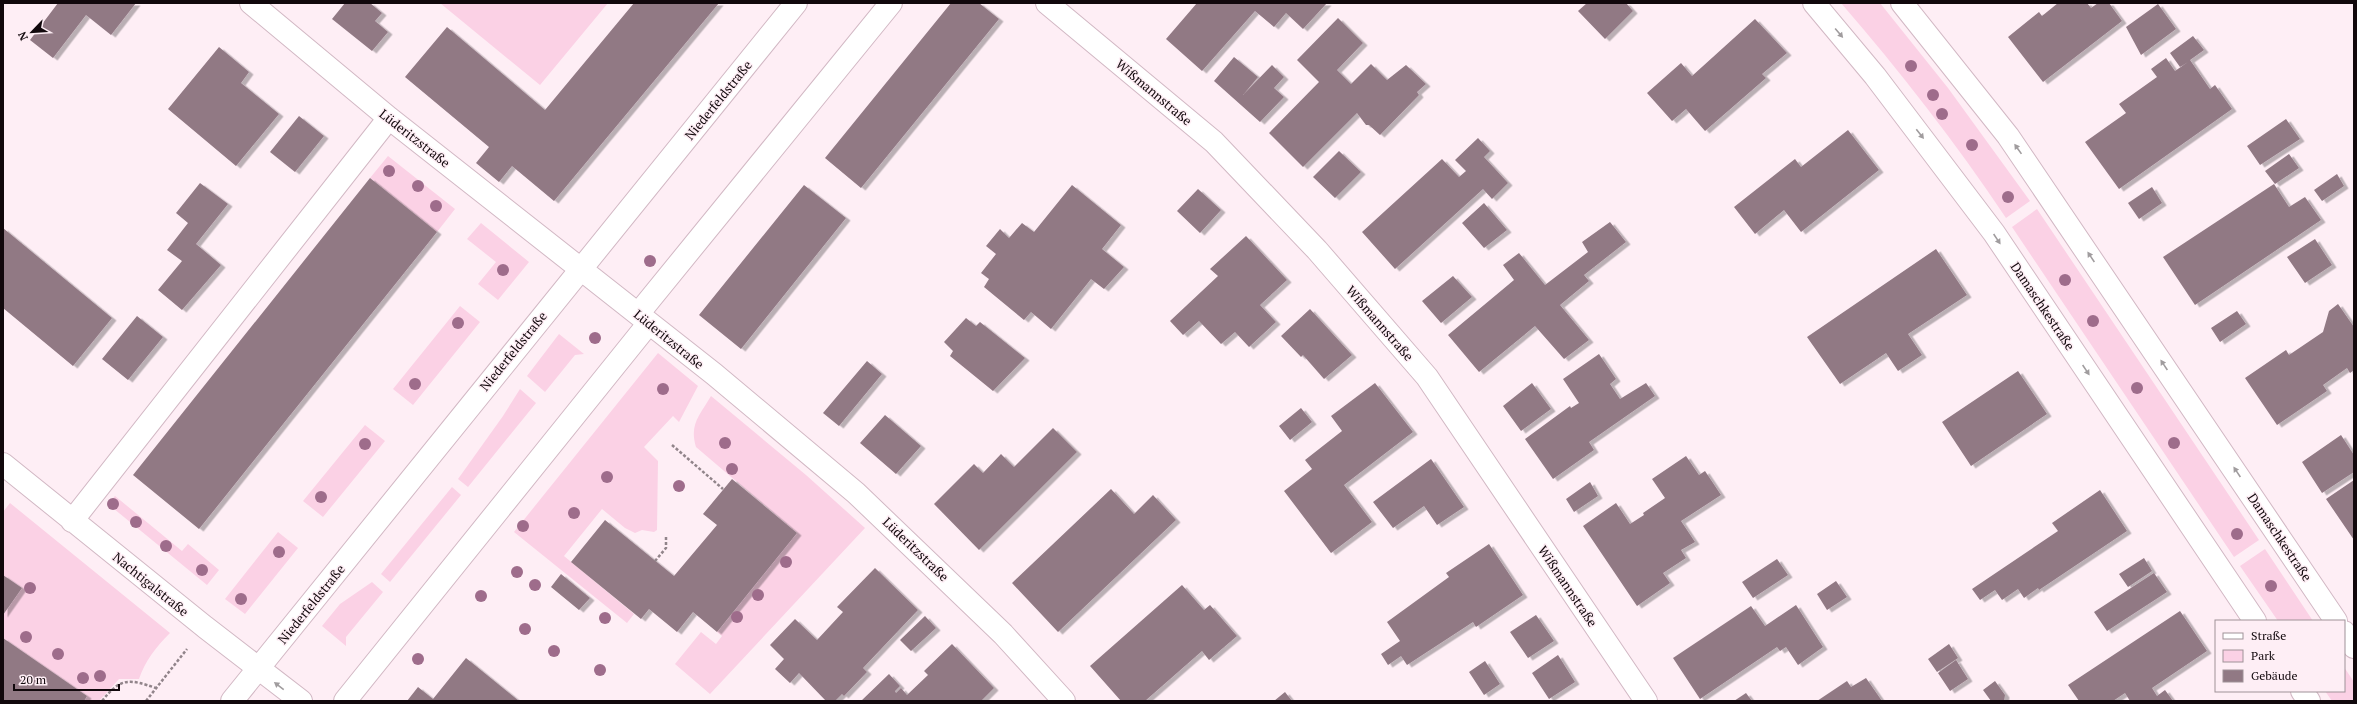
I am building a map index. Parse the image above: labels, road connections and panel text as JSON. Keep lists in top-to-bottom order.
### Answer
{
  "streets": {
    "street": [
      "Wißmannstraße",
      "Niederfeldstraße",
      "Lüderitzstraße",
      "Damaschkestraße",
      "Nachtigalstraße"
    ]
  },
  "crossings": [
    ["Niederfeldstraße", "Lüderitzstraße"],
    ["Niederfeldstraße", "Nachtigalstraße"]
  ],
  "legend": ["Straße", "Park", "Gebäude"],
  "scale_bar": "20 m",
  "north": "bottom left"
}
